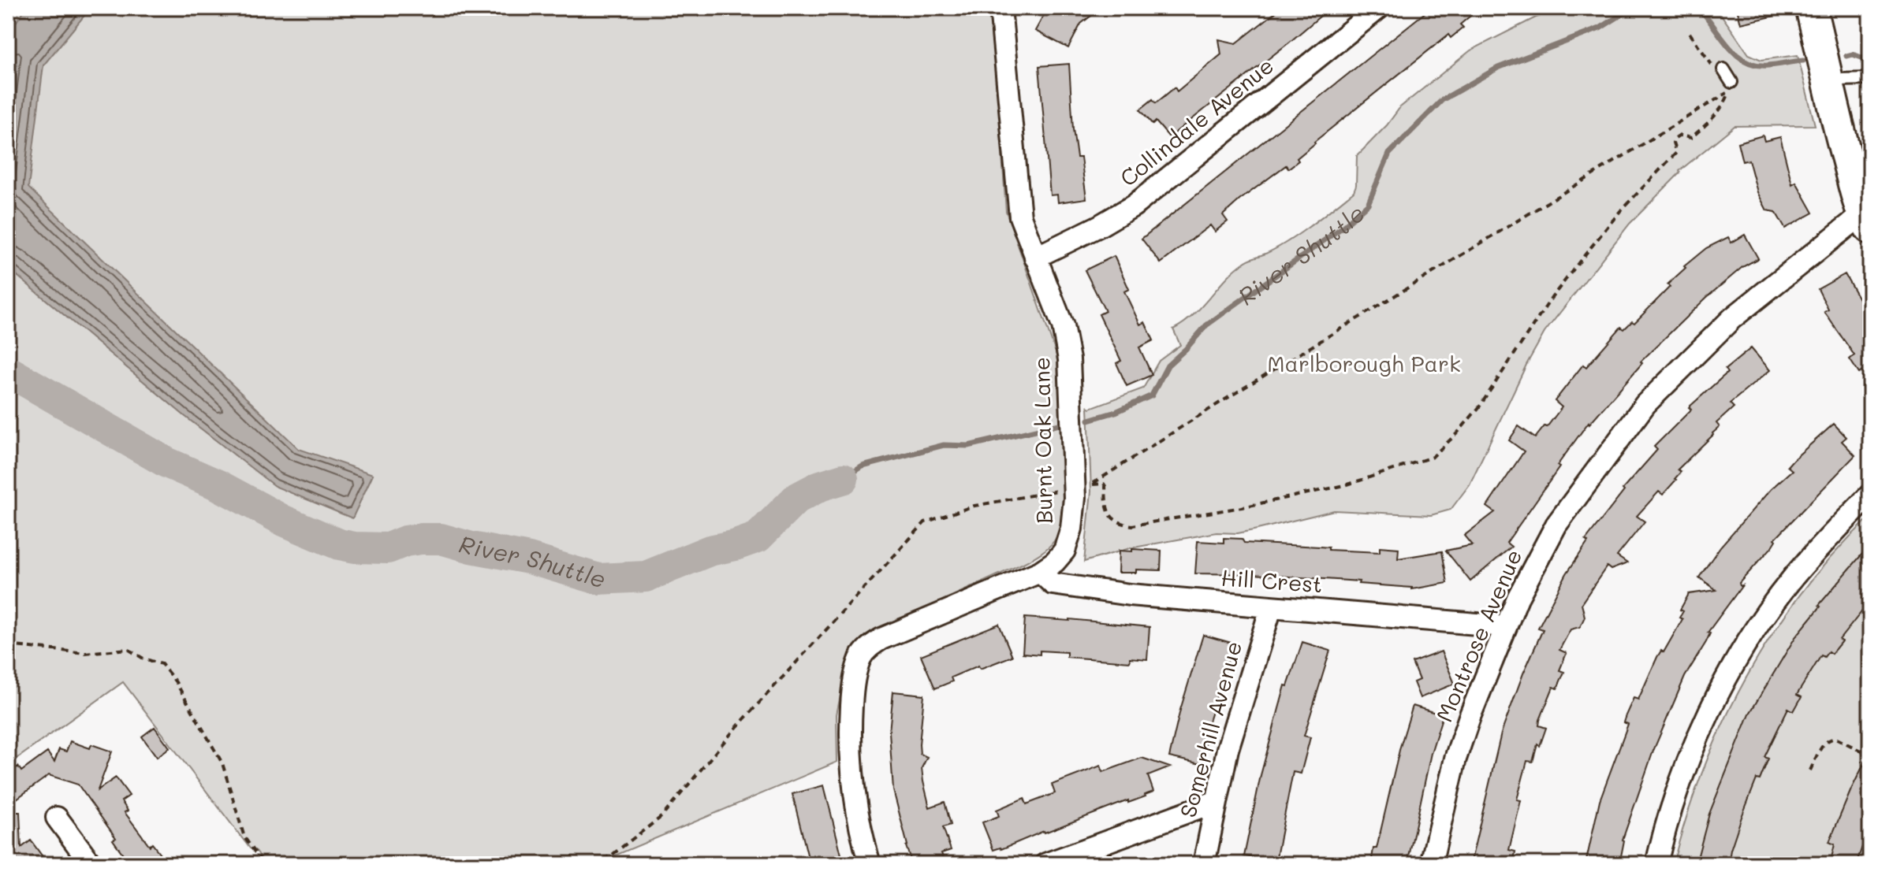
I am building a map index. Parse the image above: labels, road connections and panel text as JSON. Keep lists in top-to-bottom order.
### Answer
{
  "streets": {
    "street": [
      "Collindale Avenue",
      "Burnt Oak Lane",
      "Hill Crest",
      "Montrose Avenue",
      "Somerhill Avenue"
    ]
  },
  "crossings": [
    ["Collindale Avenue", "Burnt Oak Lane"],
    ["Burnt Oak Lane", "Hill Crest"],
    ["Hill Crest", "Montrose Avenue"],
    ["Hill Crest", "Somerhill Avenue"]
  ],
  "water": ["River Shuttle"],
  "parks": ["Marlborough Park"]
}
